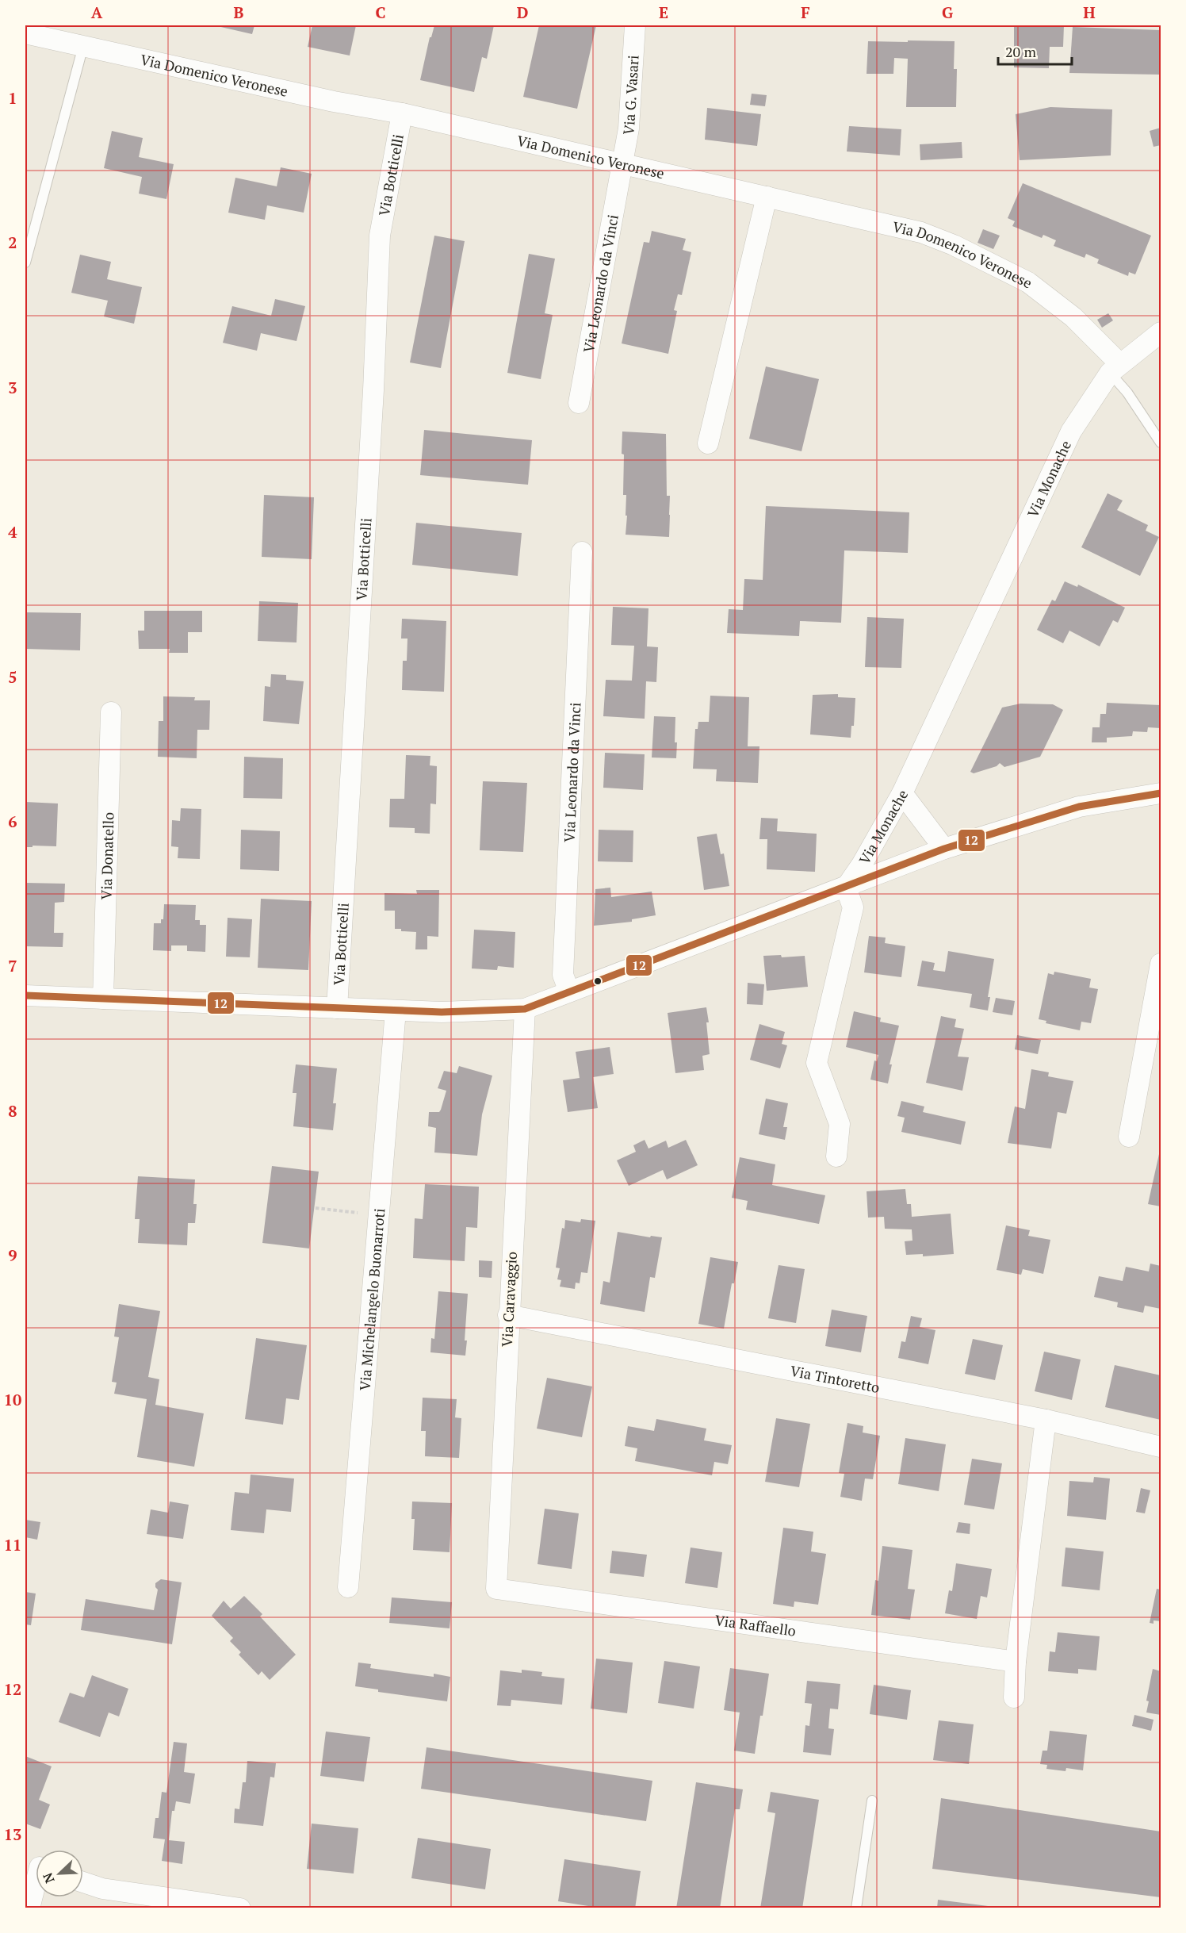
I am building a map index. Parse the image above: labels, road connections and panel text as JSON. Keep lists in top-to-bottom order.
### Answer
{
  "streets": {
    "street": [
      "Via Domenico Veronese",
      "Via G. Vasari",
      "Via Botticelli",
      "Via Leonardo da Vinci",
      "Via Monache",
      "Via Donatello",
      "Via Michelangelo Buonarroti",
      "Via Caravaggio",
      "Via Tintoretto",
      "Via Raffaello"
    ]
  },
  "crossings": [
    ["Via Domenico Veronese", "Via G. Vasari"],
    ["Via Domenico Veronese", "Via Botticelli"],
    ["Via Domenico Veronese", "Via Leonardo da Vinci"],
    ["Via Domenico Veronese", "Via Monache"],
    ["Via G. Vasari", "Via Leonardo da Vinci"],
    ["Via Caravaggio", "Via Tintoretto"],
    ["Via Caravaggio", "Via Raffaello"]
  ],
  "lines": ["transit line 12"],
  "scale_bar": "20 m",
  "north": "bottom left",
  "grid": {
    "columns": [
      "A",
      "B",
      "C",
      "D",
      "E",
      "F",
      "G",
      "H"
    ],
    "rows": [
      "1",
      "2",
      "3",
      "4",
      "5",
      "6",
      "7",
      "8",
      "9",
      "10",
      "11",
      "12",
      "13"
    ]
  }
}
